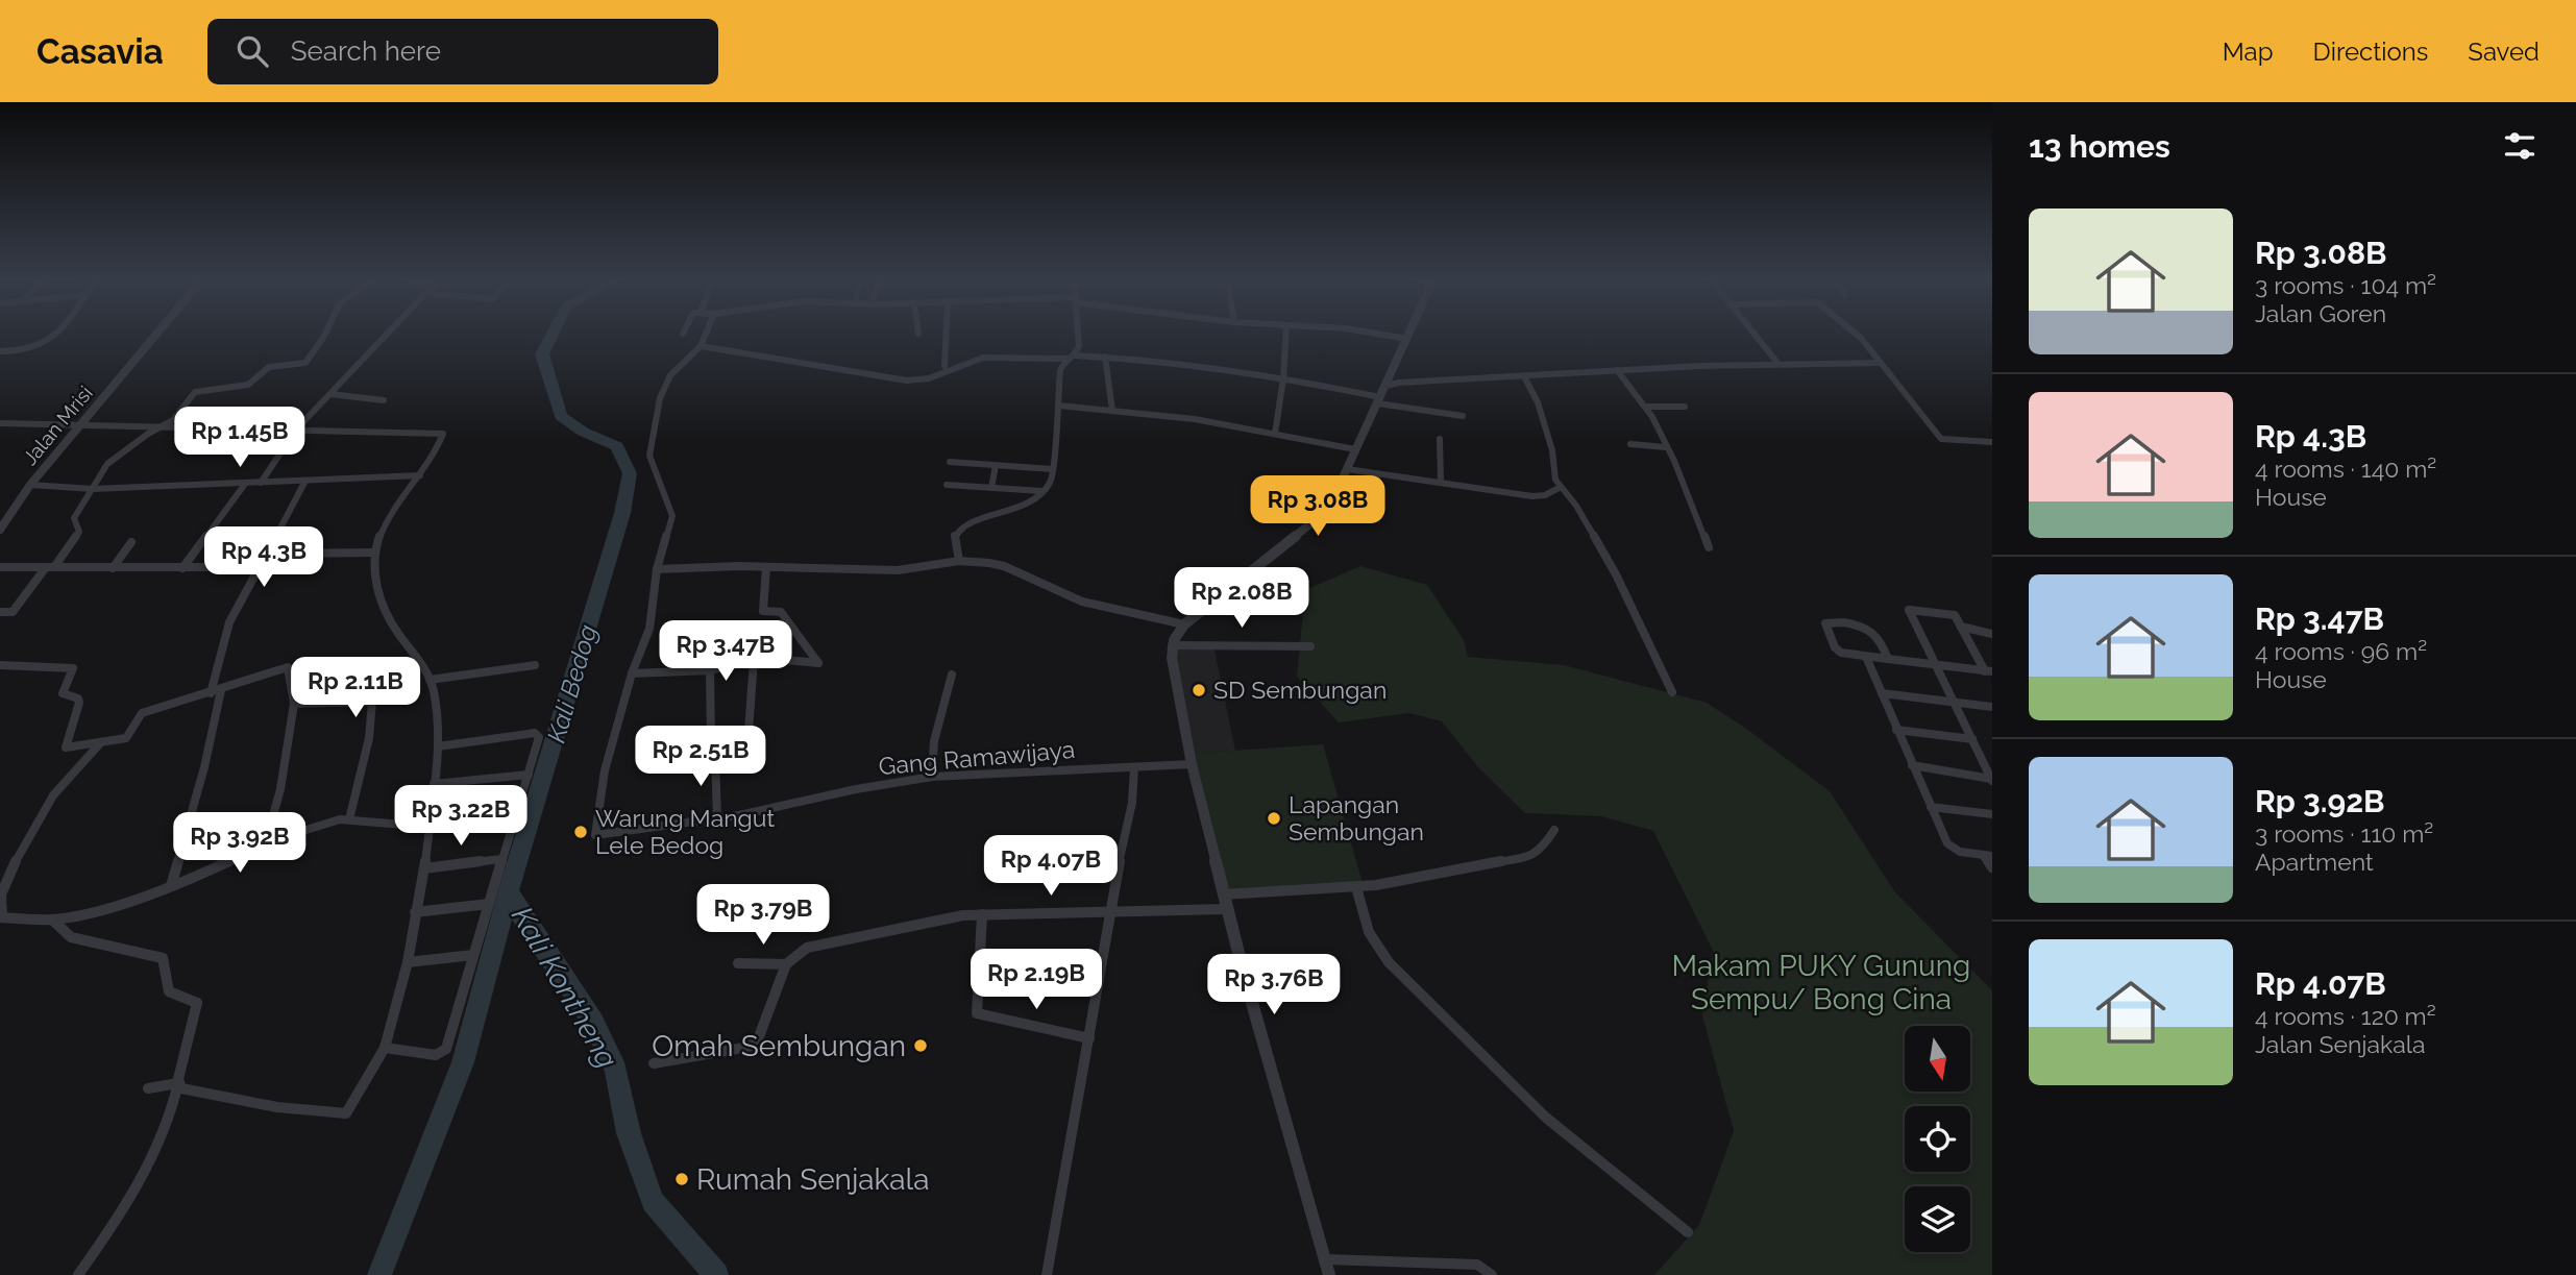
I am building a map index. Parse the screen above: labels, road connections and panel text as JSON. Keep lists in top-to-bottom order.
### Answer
{
  "streets": {
    "street": ["Jalan Mrisi", "Gang Ramawijaya"]
  },
  "water": ["Kali Bedog", "Kali Kontheng"],
  "parks": ["Makam PUKY Gunung Sempu/ Bong Cina"],
  "places": [
    "SD Sembungan",
    "Lapangan Sembungan",
    "Warung Mangut Lele Bedog",
    "Omah Sembungan",
    "Rumah Senjakala"
  ],
  "north": "bottom",
  "page": {
    "header": "Casavia",
    "search": "Search here",
    "nav": ["Map", "Directions", "Saved"],
    "heading": "13 homes",
    "list": [
      {
        "name": "Rp 3.08B",
        "note": "3 rooms · 104 m² · Jalan Goren"
      },
      {
        "name": "Rp 4.3B",
        "note": "4 rooms · 140 m² · House"
      },
      {
        "name": "Rp 3.47B",
        "note": "4 rooms · 96 m² · House"
      },
      {
        "name": "Rp 3.92B",
        "note": "3 rooms · 110 m² · Apartment"
      },
      {
        "name": "Rp 4.07B",
        "note": "4 rooms · 120 m² · Jalan Senjakala"
      }
    ],
    "price": [
      "Rp 1.45B",
      "Rp 3.08B",
      "Rp 4.3B",
      "Rp 2.08B",
      "Rp 3.47B",
      "Rp 2.11B",
      "Rp 2.51B",
      "Rp 3.22B",
      "Rp 3.92B",
      "Rp 4.07B",
      "Rp 3.79B",
      "Rp 2.19B",
      "Rp 3.76B"
    ]
  }
}
